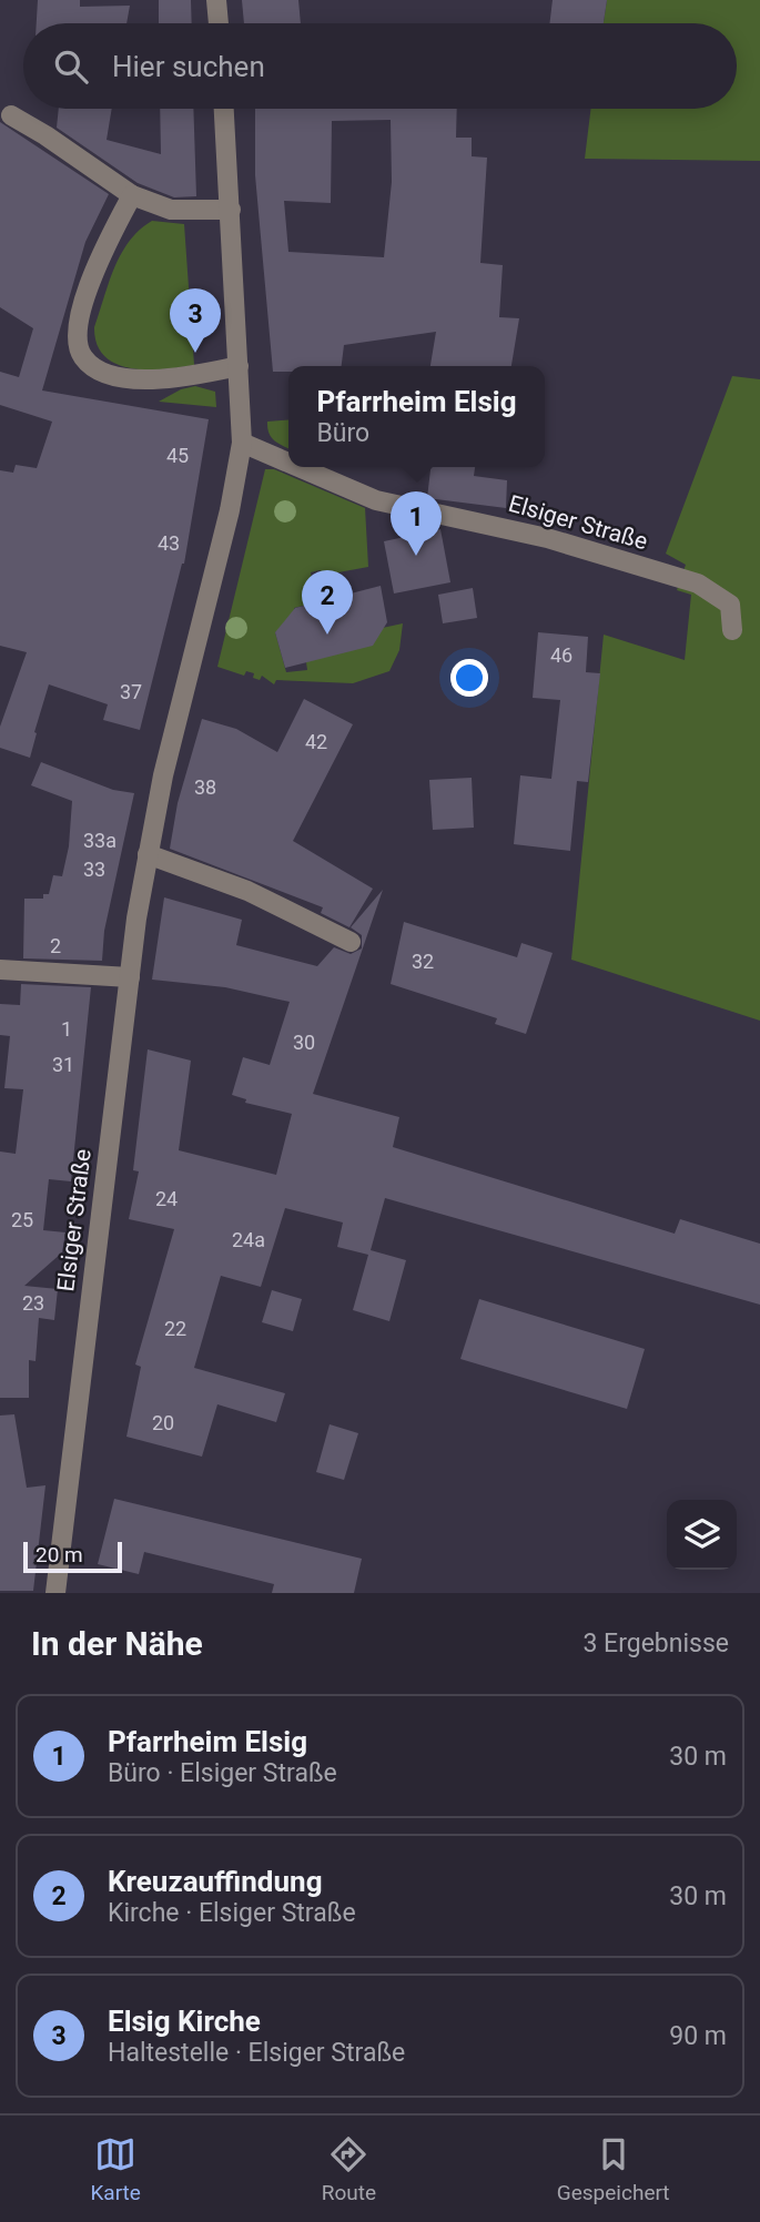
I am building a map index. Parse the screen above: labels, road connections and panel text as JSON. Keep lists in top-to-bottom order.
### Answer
{
  "streets": {
    "street": ["Elsiger Straße"]
  },
  "house_numbers": [
    "45",
    "43",
    "46",
    "37",
    "42",
    "38",
    "33a",
    "33",
    "2",
    "32",
    "1",
    "30",
    "31",
    "24",
    "25",
    "24a",
    "23",
    "22",
    "20"
  ],
  "scale_bar": "20 m",
  "page": {
    "search": "Hier suchen",
    "pins": ["3", "1", "2"],
    "popup": ["Pfarrheim Elsig", "Büro"],
    "scale": "20 m",
    "heading": ["In der Nähe", "3 Ergebnisse"],
    "list": [
      {
        "mark": "1",
        "name": "Pfarrheim Elsig",
        "note": "Büro · Elsiger Straße",
        "value": "30 m"
      },
      {
        "mark": "2",
        "name": "Kreuzauffindung",
        "note": "Kirche · Elsiger Straße",
        "value": "30 m"
      },
      {
        "mark": "3",
        "name": "Elsig Kirche",
        "note": "Haltestelle · Elsiger Straße",
        "value": "90 m"
      }
    ],
    "nav": ["Karte", "Route", "Gespeichert"]
  }
}
